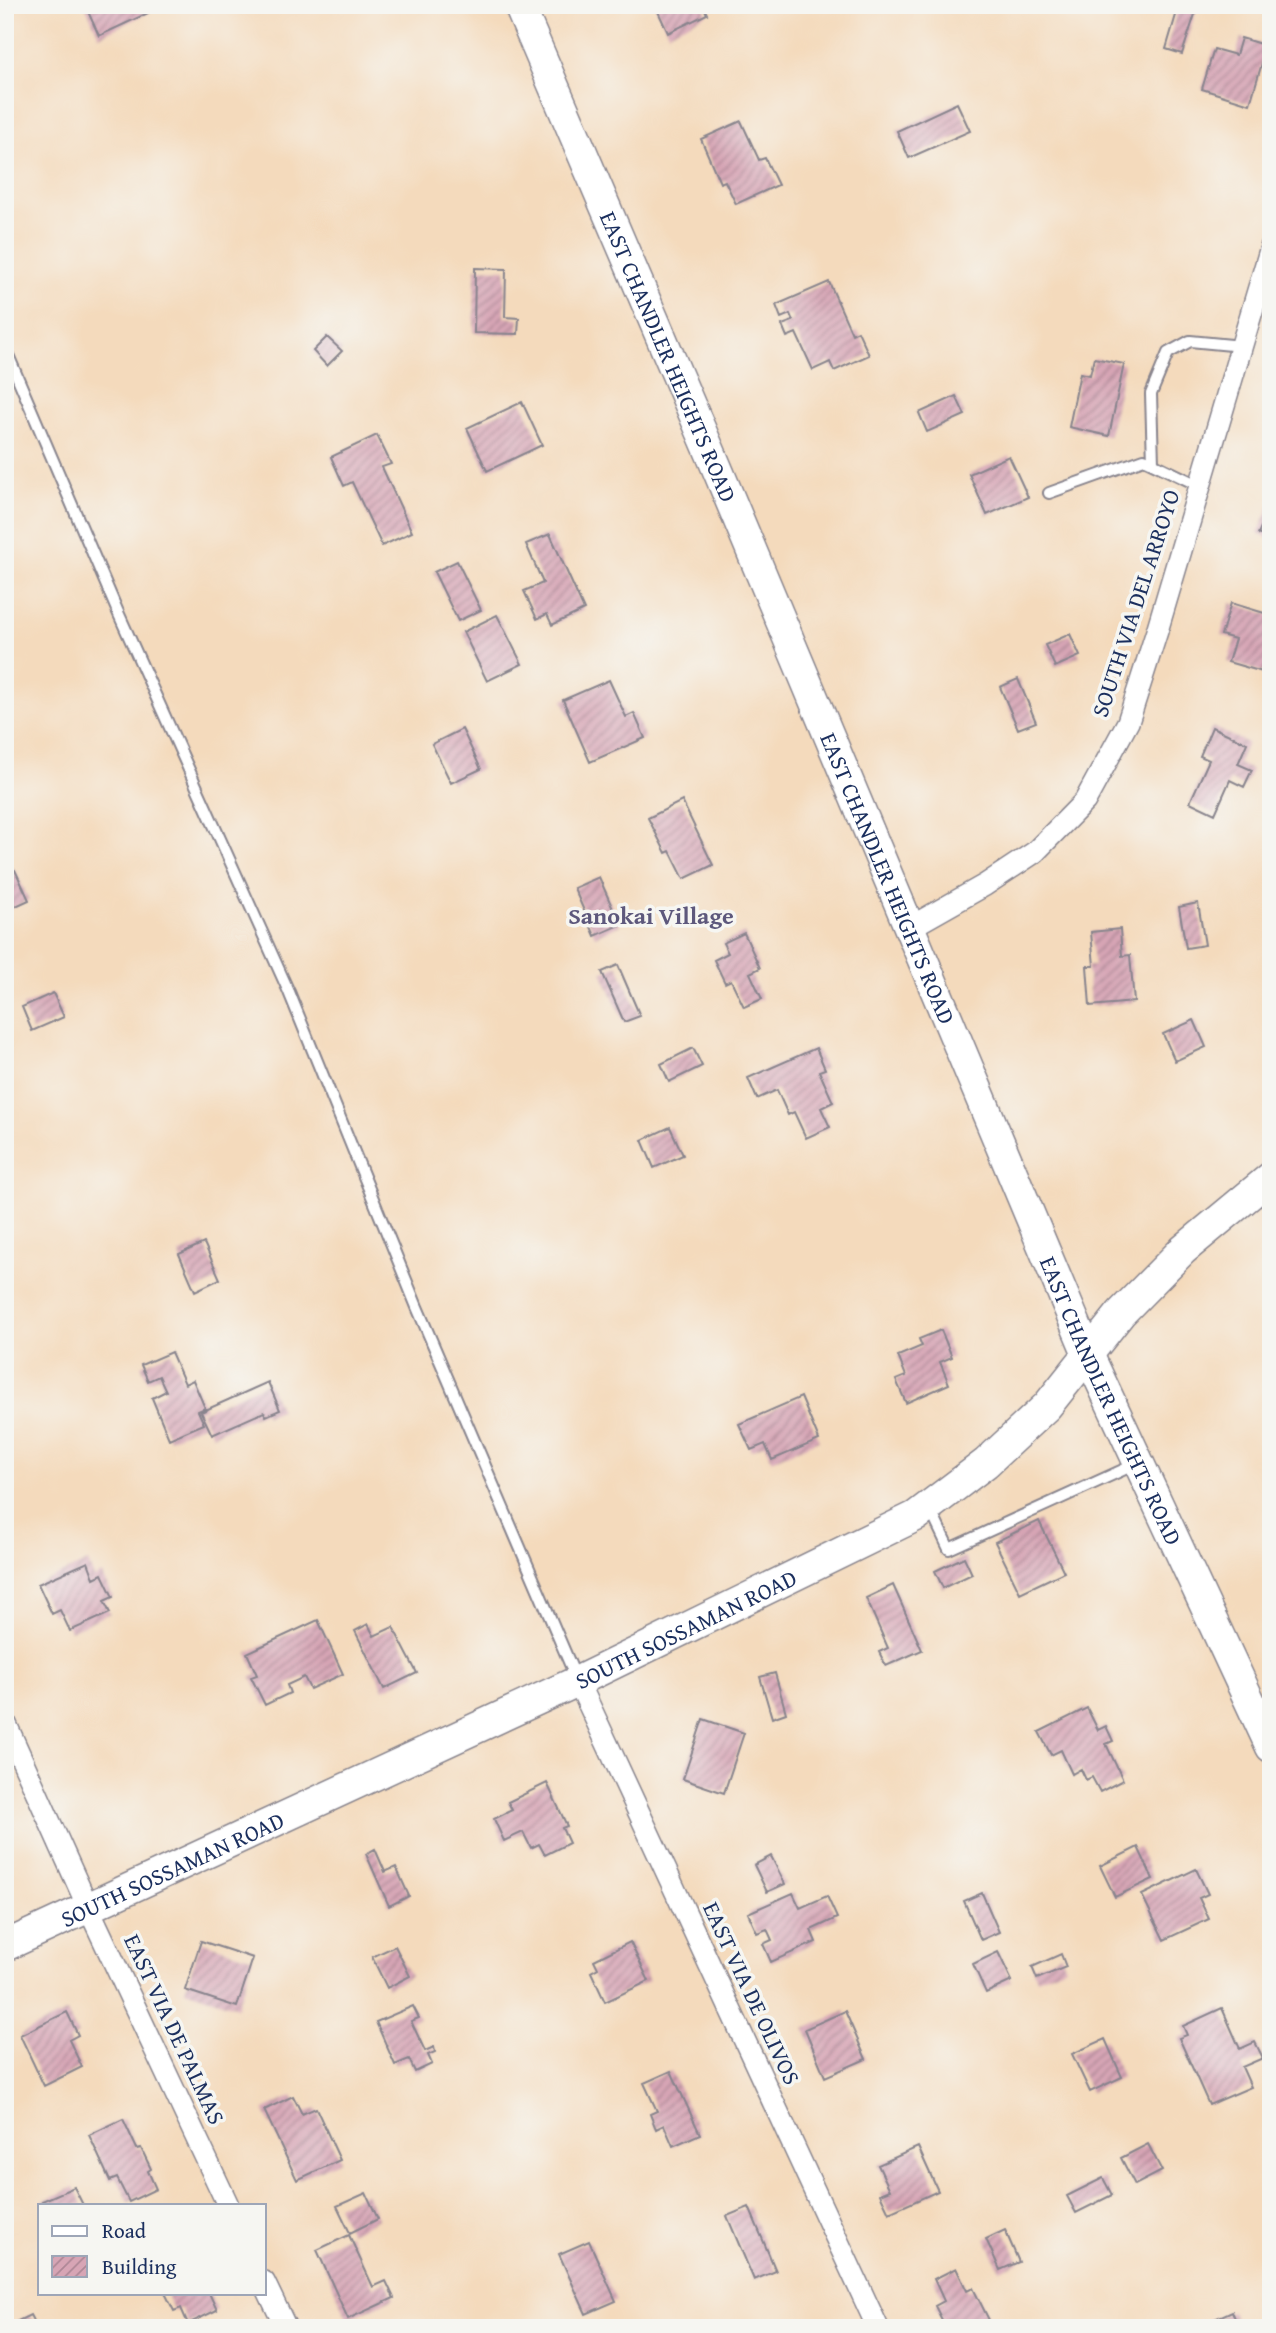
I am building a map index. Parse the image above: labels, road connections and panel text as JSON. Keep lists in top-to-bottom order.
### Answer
{
  "streets": {
    "main road": ["EAST CHANDLER HEIGHTS ROAD", "SOUTH SOSSAMAN ROAD"],
    "street": ["SOUTH VIA DEL ARROYO", "EAST VIA DE OLIVOS", "EAST VIA DE PALMAS"]
  },
  "crossings": [
    ["EAST CHANDLER HEIGHTS ROAD", "SOUTH VIA DEL ARROYO"],
    ["EAST CHANDLER HEIGHTS ROAD", "SOUTH SOSSAMAN ROAD"],
    ["SOUTH SOSSAMAN ROAD", "EAST VIA DE OLIVOS"],
    ["SOUTH SOSSAMAN ROAD", "EAST VIA DE PALMAS"]
  ],
  "districts": ["Sanokai Village"],
  "legend": ["Road", "Building"]
}
